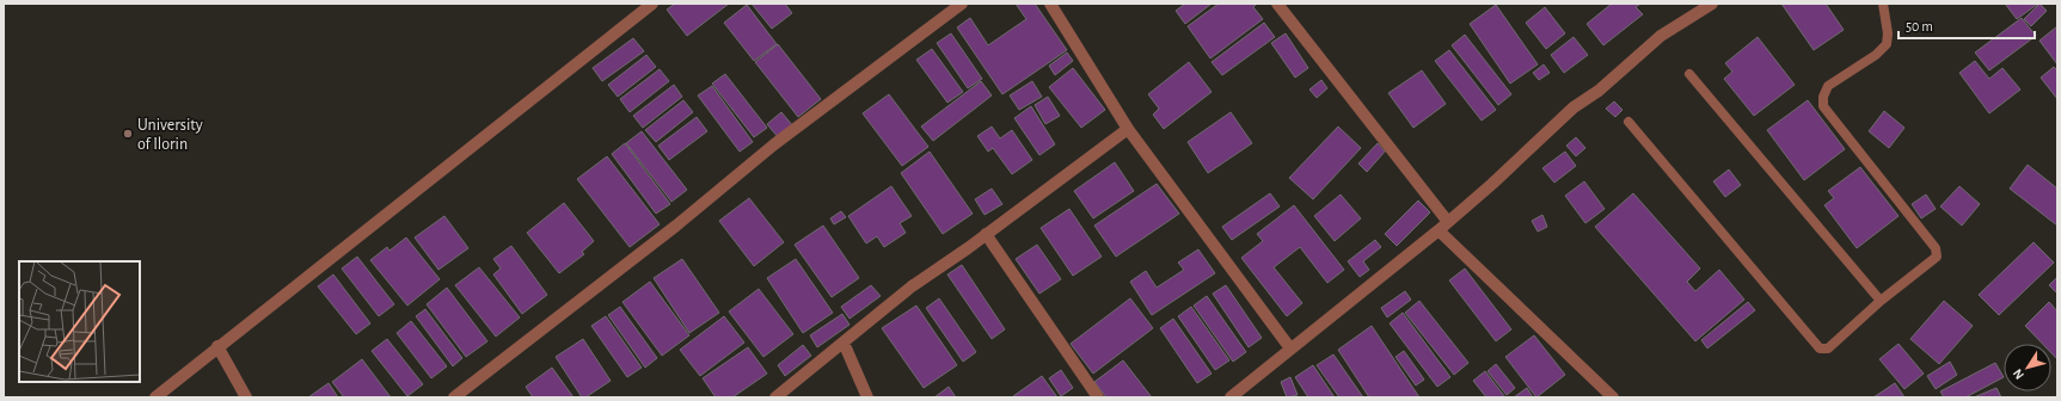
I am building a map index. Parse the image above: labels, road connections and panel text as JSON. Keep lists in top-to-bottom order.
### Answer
{
  "places": ["University of Ilorin"],
  "scale_bar": "50 m",
  "north": "bottom left"
}
